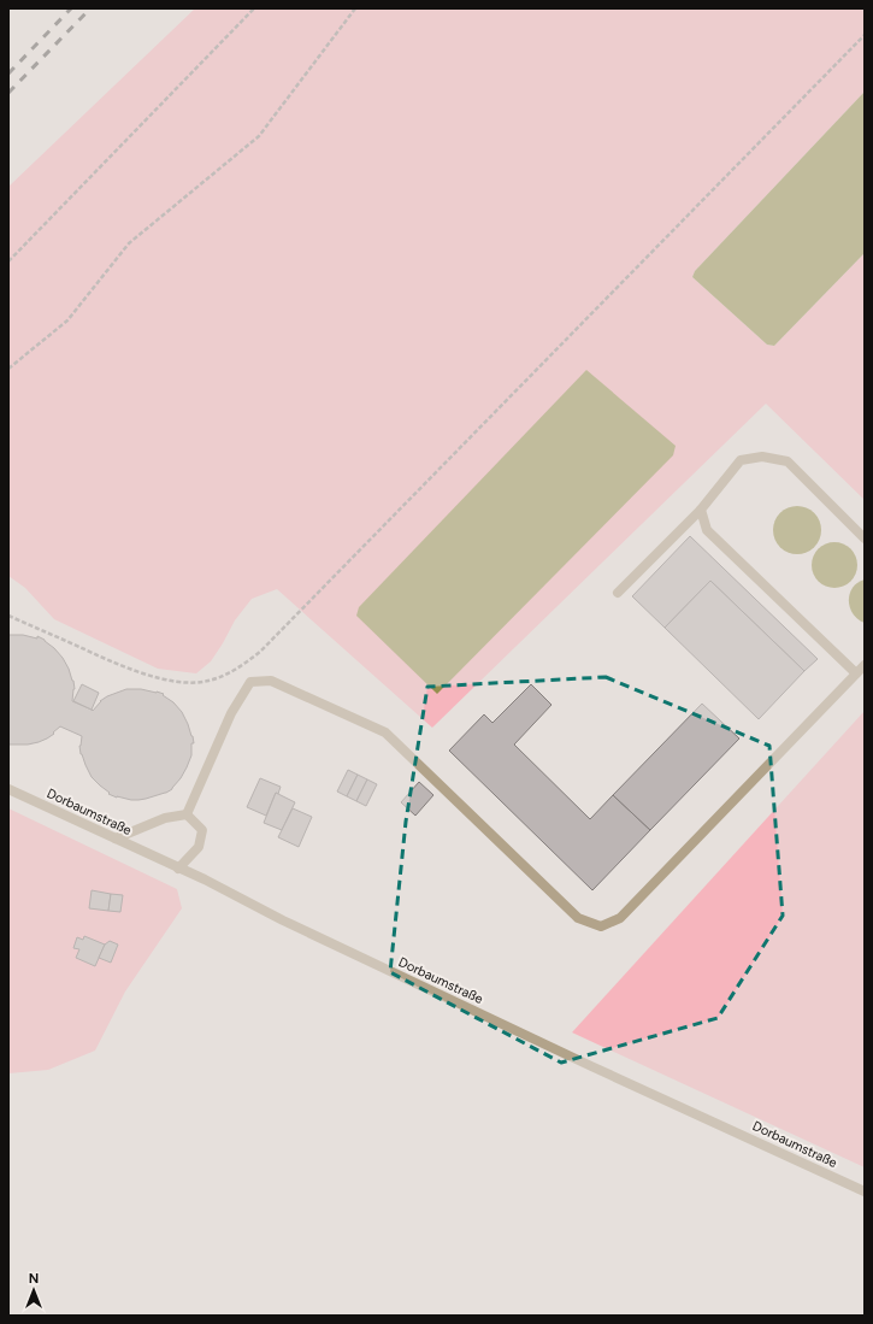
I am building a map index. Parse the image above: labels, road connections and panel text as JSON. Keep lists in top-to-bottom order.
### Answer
{
  "streets": {
    "lane": ["Dorbaumstraße"]
  },
  "north": "top"
}
